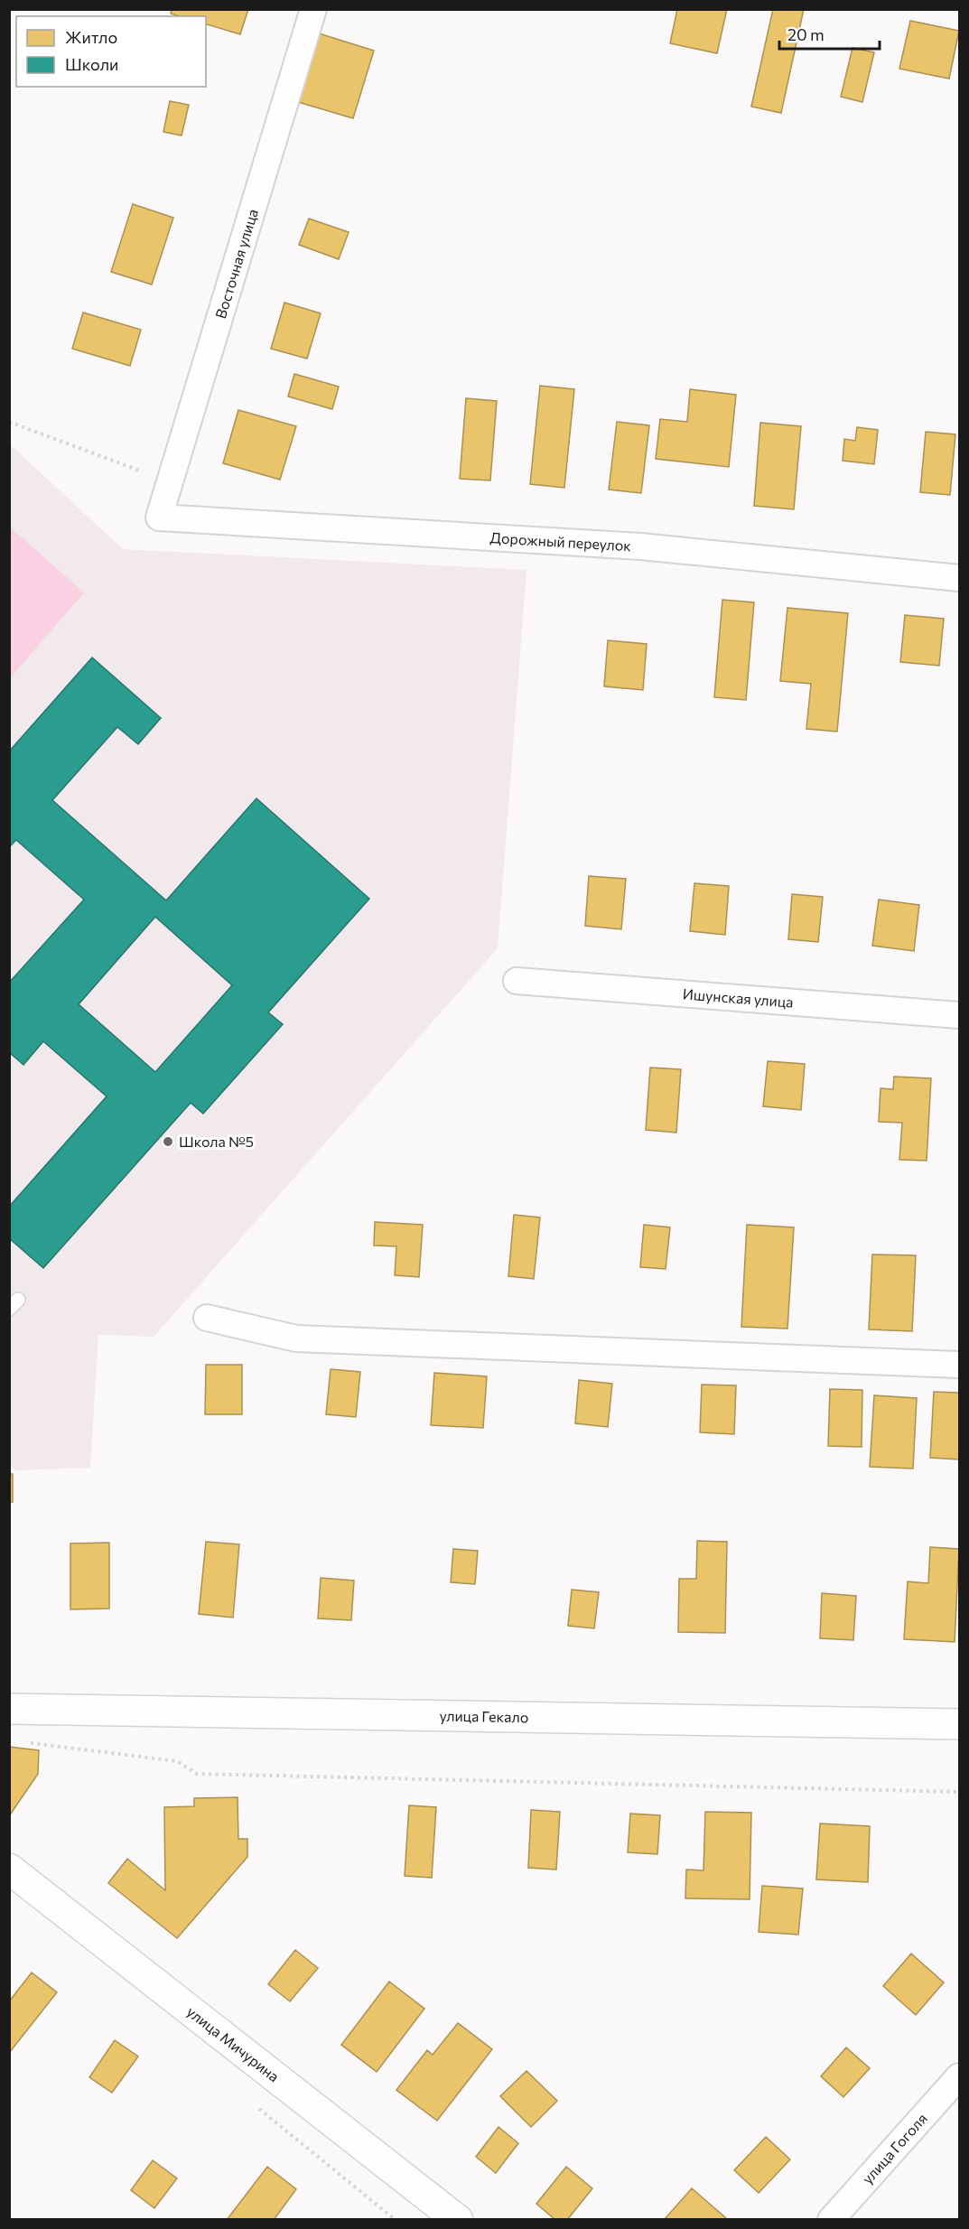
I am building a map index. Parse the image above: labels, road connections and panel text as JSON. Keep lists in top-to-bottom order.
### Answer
{
  "streets": {
    "main road": ["улица Гекало", "улица Мичурина"],
    "street": [
      "Восточная улица",
      "Дорожный переулок",
      "Ишунская улица",
      "улица Гоголя"
    ]
  },
  "crossings": [
    ["Восточная улица", "Дорожный переулок"]
  ],
  "places": ["Школа №5"],
  "legend": ["Житло", "Школи"],
  "scale_bar": "20 m"
}
